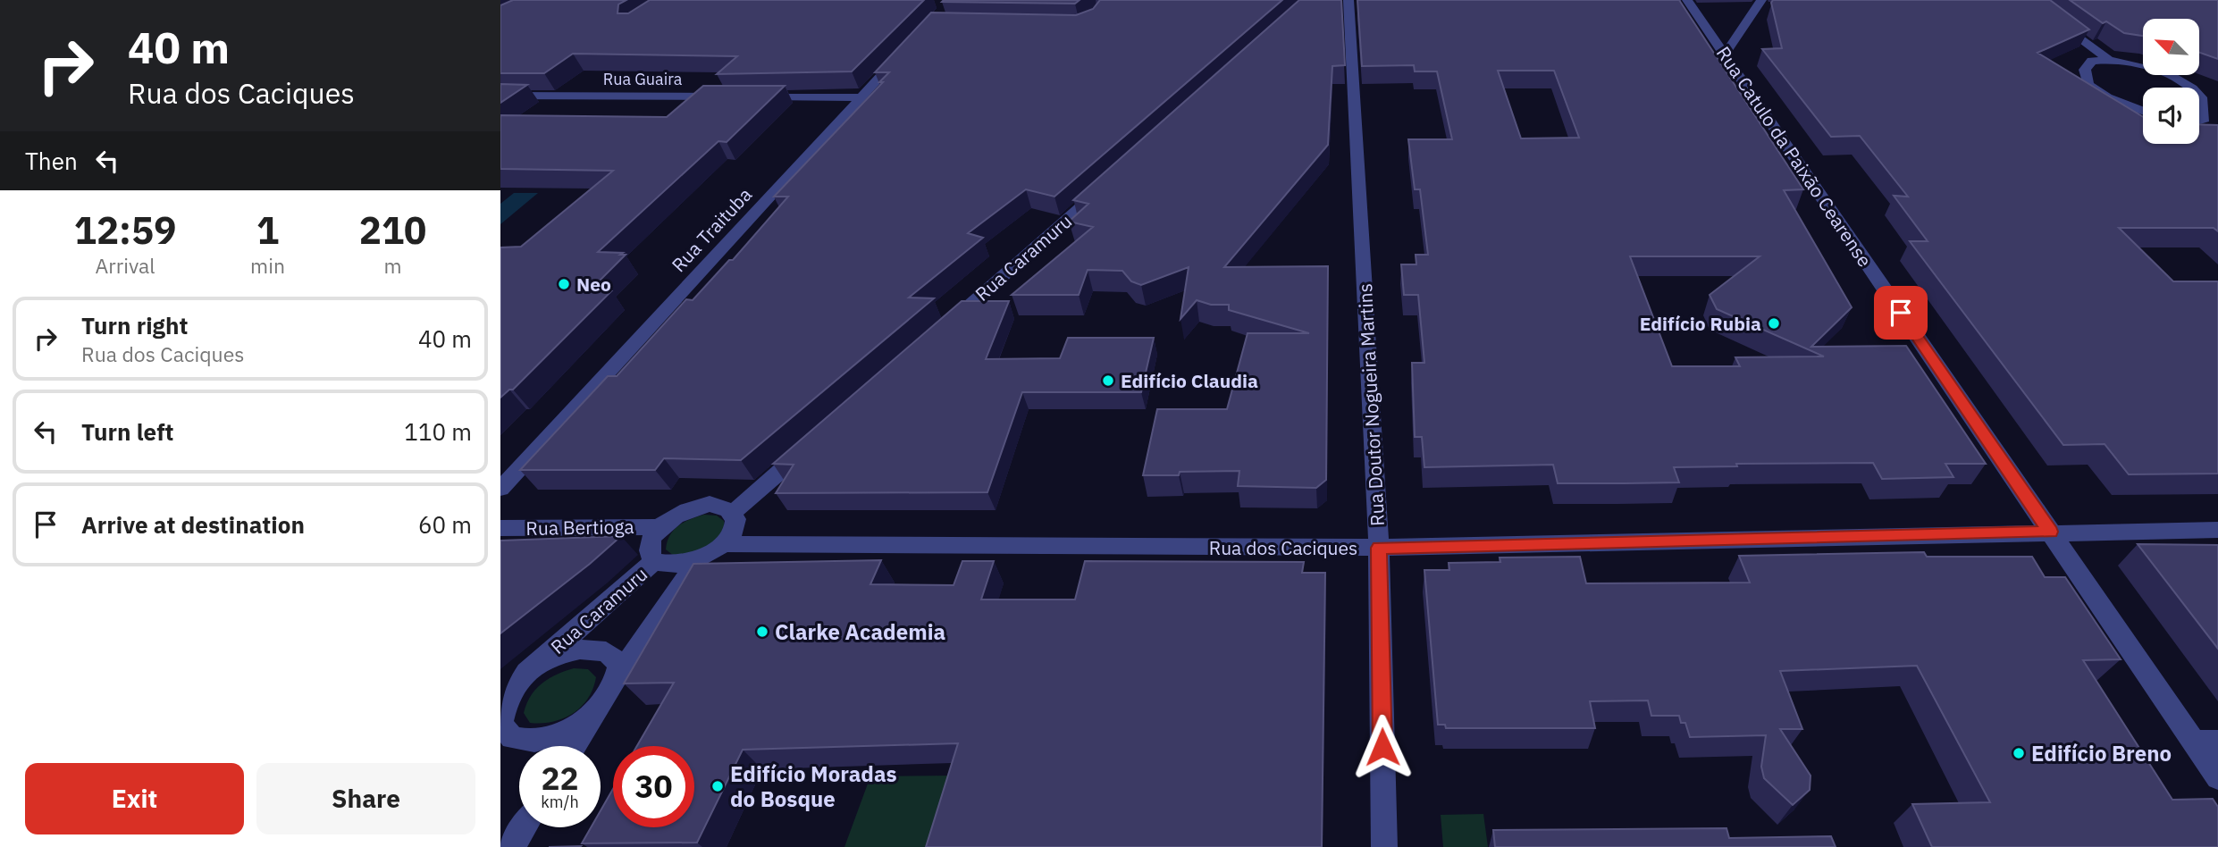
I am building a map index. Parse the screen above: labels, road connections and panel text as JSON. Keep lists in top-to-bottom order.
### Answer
{
  "streets": {
    "street": [
      "Rua Guaira",
      "Rua Catulo da Paixão Cearense",
      "Rua Traituba",
      "Rua Caramuru",
      "Rua Doutor Nogueira Martins",
      "Rua Bertioga",
      "Rua dos Caciques"
    ]
  },
  "crossings": [
    ["Rua Catulo da Paixão Cearense", "Rua dos Caciques"],
    ["Rua Caramuru", "Rua Bertioga"],
    ["Rua Caramuru", "Rua dos Caciques"],
    ["Rua Doutor Nogueira Martins", "Rua dos Caciques"]
  ],
  "places": [
    "Neo",
    "Edifício Rubia",
    "Edifício Claudia",
    "Clarke Academia",
    "Edifício Breno",
    "Edifício Moradas do Bosque"
  ],
  "north": "top left",
  "page": {
    "turn": ["40 m", "Rua dos Caciques"],
    "then": "Then",
    "eta": [
      "12:59",
      "Arrival",
      "1",
      "min",
      "210",
      "m"
    ],
    "list": [
      {
        "name": "Turn right",
        "note": "Rua dos Caciques",
        "value": "40 m"
      },
      {
        "name": "Turn left",
        "value": "110 m"
      },
      {
        "name": "Arrive at destination",
        "value": "60 m"
      }
    ],
    "speed": "22 km/h",
    "limit": "30",
    "buttons": ["Exit", "Share"]
  }
}
